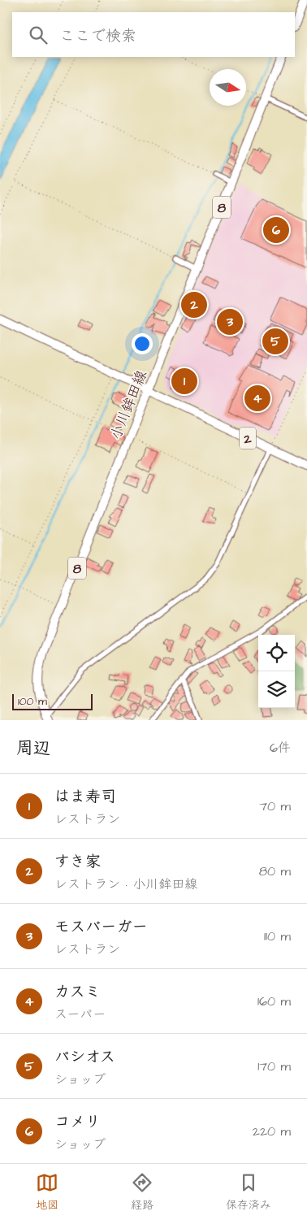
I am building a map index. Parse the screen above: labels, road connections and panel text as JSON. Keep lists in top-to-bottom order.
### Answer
{
  "streets": {
    "main road": ["8", "小川鉾田線", "2"]
  },
  "crossings": [
    ["小川鉾田線", "2"]
  ],
  "scale_bar": "100 m",
  "north": "right",
  "page": {
    "search": "ここで検索",
    "pins": [
      "6",
      "2",
      "3",
      "5",
      "1",
      "4"
    ],
    "scale": "100 m",
    "heading": ["周辺", "6件"],
    "list": [
      {
        "mark": "1",
        "name": "はま寿司",
        "note": "レストラン",
        "value": "70 m"
      },
      {
        "mark": "2",
        "name": "すき家",
        "note": "レストラン · 小川鉾田線",
        "value": "80 m"
      },
      {
        "mark": "3",
        "name": "モスバーガー",
        "note": "レストラン",
        "value": "110 m"
      },
      {
        "mark": "4",
        "name": "カスミ",
        "note": "スーパー",
        "value": "160 m"
      },
      {
        "mark": "5",
        "name": "パシオス",
        "note": "ショップ",
        "value": "170 m"
      },
      {
        "mark": "6",
        "name": "コメリ",
        "note": "ショップ",
        "value": "220 m"
      }
    ],
    "nav": ["地図", "経路", "保存済み"]
  }
}
